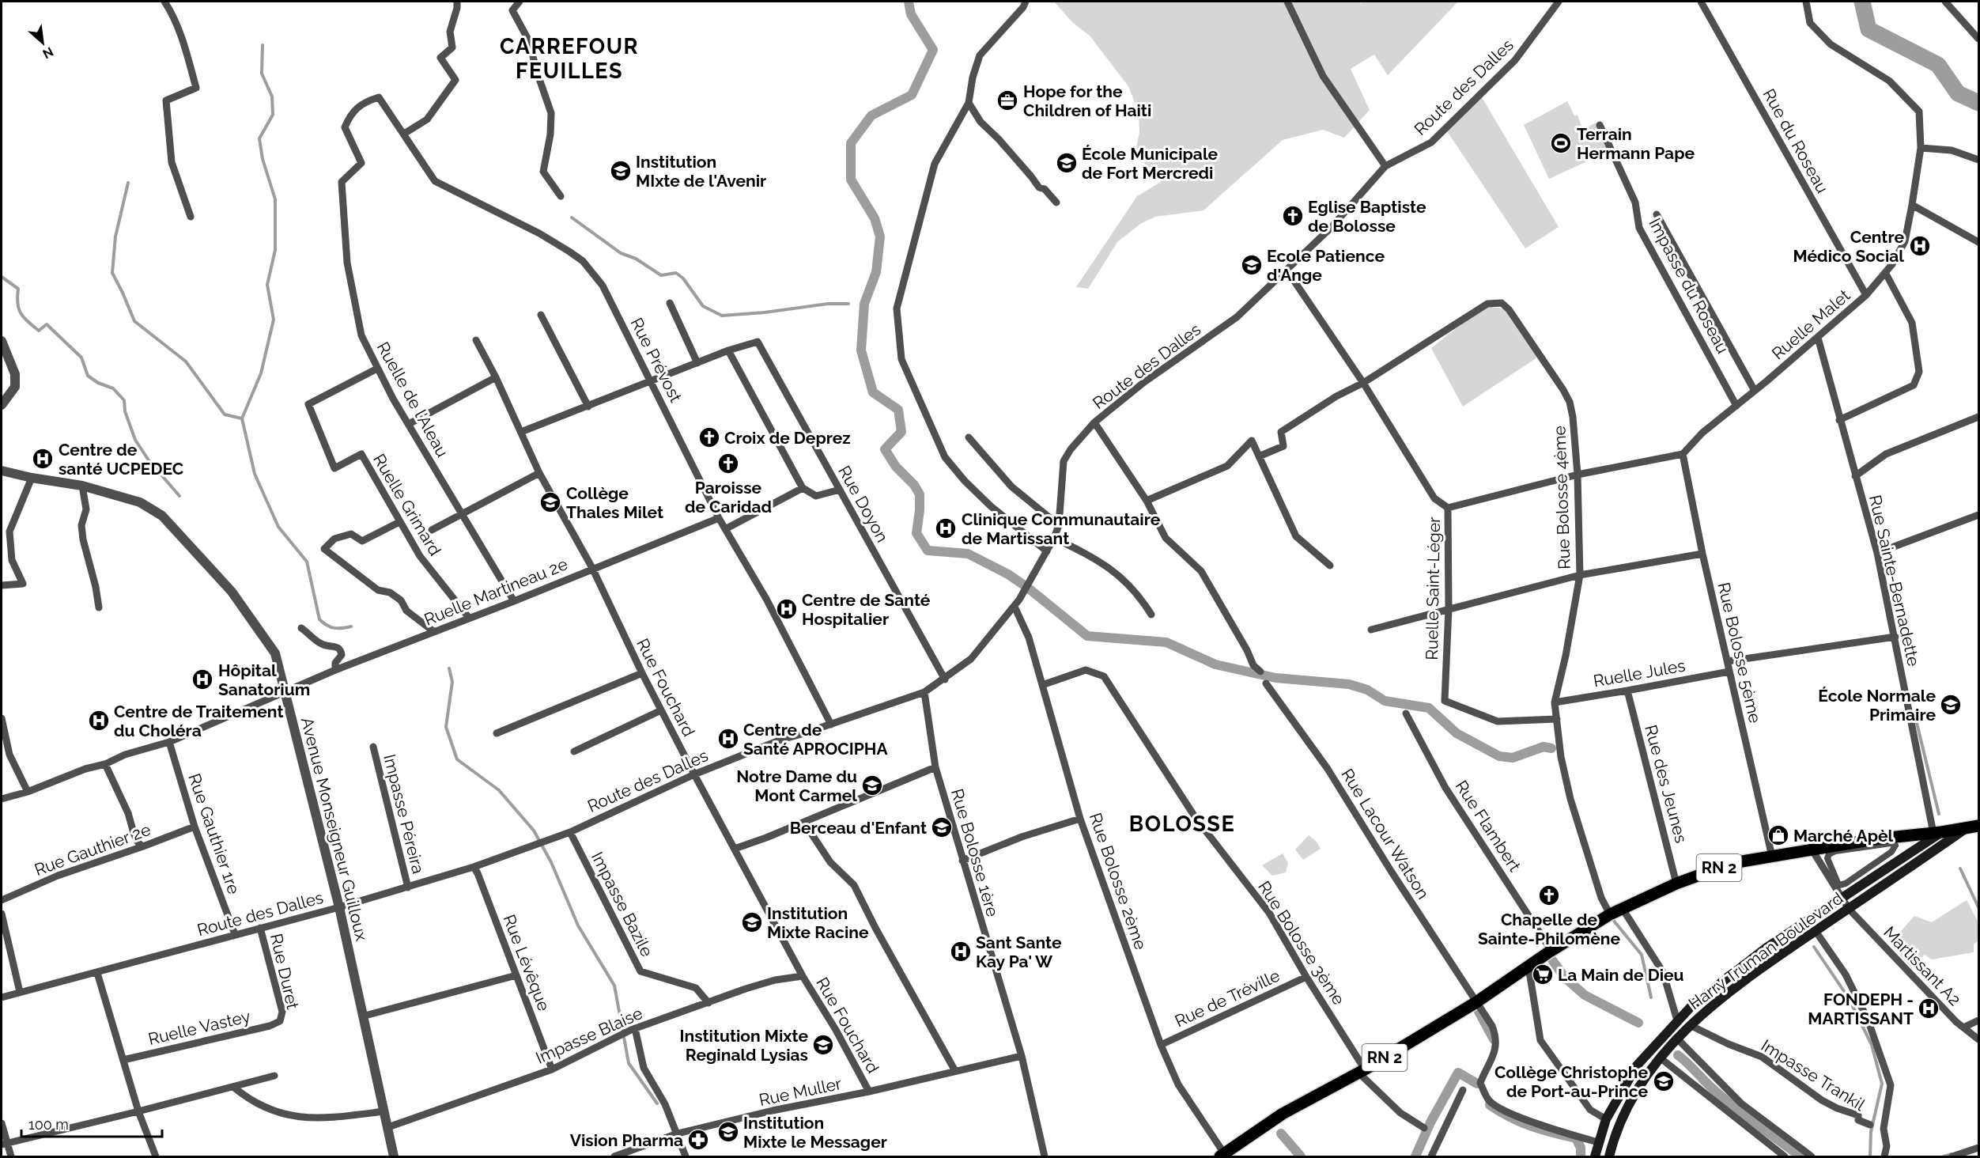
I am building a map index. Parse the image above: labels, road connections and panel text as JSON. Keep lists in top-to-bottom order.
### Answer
{
  "streets": {
    "main road": ["RN 2", "Harry Truman Boulevard"],
    "street": [
      "Route des Dalles",
      "Rue du Roseau",
      "Impasse du Roseau",
      "Ruelle Malet",
      "Rue Prévost",
      "Ruelle de l'Aleau",
      "Rue Bolosse 4ème",
      "Rue Doyon",
      "Ruelle Grimard",
      "Rue Sainte-Bernadette",
      "Ruelle Saint-Léger",
      "Ruelle Martineau 2e",
      "Rue Bolosse 5ème",
      "Ruelle Jules",
      "Rue Fouchard",
      "Rue des Jeunes",
      "Impasse Péreira",
      "Rue Flambert",
      "Avenue Monseigneur Guilloux",
      "Rue Gauthier 1re",
      "Rue Lacour Watson",
      "Rue Gauthier 2e",
      "Rue Bolosse 1ère",
      "Rue Bolosse 2ème",
      "Impasse Bazile",
      "Rue Bolosse 3ème",
      "Rue Lévêque",
      "Martissant A2",
      "Rue Duret",
      "Rue de Tréville",
      "Ruelle Vastey",
      "Impasse Blaise",
      "Impasse Trankil",
      "Rue Muller"
    ]
  },
  "crossings": [
    ["Route des Dalles", "Rue Prévost"],
    ["Route des Dalles", "Rue Doyon"],
    ["Route des Dalles", "Ruelle Saint-Léger"],
    ["Route des Dalles", "Rue Fouchard"],
    ["Route des Dalles", "Impasse Péreira"],
    ["Route des Dalles", "Avenue Monseigneur Guilloux"],
    ["Route des Dalles", "Rue Gauthier 1re"],
    ["Route des Dalles", "Rue Bolosse 1ère"],
    ["Route des Dalles", "Rue Bolosse 2ème"],
    ["Route des Dalles", "Impasse Bazile"],
    ["Route des Dalles", "Rue Lévêque"],
    ["Route des Dalles", "Rue Duret"],
    ["Rue du Roseau", "Ruelle Malet"],
    ["Impasse du Roseau", "Ruelle Malet"],
    ["Ruelle Malet", "Rue Sainte-Bernadette"],
    ["Ruelle Malet", "Rue Bolosse 5ème"],
    ["Rue Prévost", "Ruelle de l'Aleau"],
    ["Rue Prévost", "Ruelle Martineau 2e"],
    ["Ruelle de l'Aleau", "Ruelle Grimard"],
    ["Ruelle de l'Aleau", "Ruelle Martineau 2e"],
    ["Rue Bolosse 4ème", "Ruelle Saint-Léger"],
    ["Rue Bolosse 4ème", "Ruelle Jules"],
    ["Rue Bolosse 4ème", "RN 2"],
    ["Ruelle Grimard", "Ruelle Martineau 2e"],
    ["Rue Sainte-Bernadette", "RN 2"],
    ["Rue Sainte-Bernadette", "Harry Truman Boulevard"],
    ["Ruelle Martineau 2e", "Rue Fouchard"],
    ["Ruelle Martineau 2e", "Avenue Monseigneur Guilloux"],
    ["Ruelle Martineau 2e", "Rue Gauthier 1re"],
    ["Rue Bolosse 5ème", "Ruelle Jules"],
    ["Rue Bolosse 5ème", "RN 2"],
    ["Ruelle Jules", "Rue des Jeunes"],
    ["Rue Fouchard", "Impasse Blaise"],
    ["Rue Fouchard", "Rue Muller"],
    ["Rue des Jeunes", "RN 2"],
    ["Rue Flambert", "RN 2"],
    ["Avenue Monseigneur Guilloux", "Impasse Blaise"],
    ["Rue Gauthier 1re", "Rue Gauthier 2e"],
    ["Rue Lacour Watson", "RN 2"],
    ["Rue Lacour Watson", "Harry Truman Boulevard"],
    ["Rue Bolosse 1ère", "Rue Muller"],
    ["RN 2", "Rue Bolosse 2ème"],
    ["RN 2", "Rue Bolosse 3ème"],
    ["RN 2", "Harry Truman Boulevard"],
    ["RN 2", "Martissant A2"],
    ["Rue Bolosse 2ème", "Rue Bolosse 3ème"],
    ["Rue Bolosse 2ème", "Rue de Tréville"],
    ["Impasse Bazile", "Impasse Blaise"],
    ["Rue Bolosse 3ème", "Rue de Tréville"],
    ["Harry Truman Boulevard", "Martissant A2"],
    ["Harry Truman Boulevard", "Impasse Trankil"],
    ["Rue Lévêque", "Impasse Blaise"],
    ["Rue Duret", "Ruelle Vastey"]
  ],
  "districts": ["CARREFOUR FEUILLES", "BOLOSSE"],
  "places": {
    "office": ["Hope for the Children of Haiti"],
    "sports": ["Terrain Hermann Pape"],
    "school or university": [
      "École Municipale de Fort Mercredi",
      "Institution MIxte de l'Avenir",
      "Ecole Patience d'Ange",
      "Collège Thales Milet",
      "École Normale Primaire",
      "Notre Dame du Mont Carmel",
      "Berceau d'Enfant",
      "Institution Mixte Racine",
      "Institution Mixte Reginald Lysias",
      "Collège Christophe de Port-au-Prince",
      "Institution Mixte le Messager"
    ],
    "church": [
      "Eglise Baptiste de Bolosse",
      "Croix de Deprez",
      "Paroisse de Caridad",
      "Chapelle de Sainte-Philomène"
    ],
    "hospital": [
      "Centre Médico Social",
      "Centre de santé UCPEDEC",
      "Clinique Communautaire de Martissant",
      "Centre de Santé Hospitalier",
      "Hôpital Sanatorium",
      "Centre de Traitement du Choléra",
      "Centre de Santé APROCIPHA",
      "Sant Sante Kay Pa' W",
      "FONDEPH - MARTISSANT"
    ],
    "shop": ["Marché Apèl"],
    "supermarket": ["La Main de Dieu"],
    "pharmacy": ["Vision Pharma"]
  },
  "scale_bar": "100 m",
  "north": "bottom right"
}
